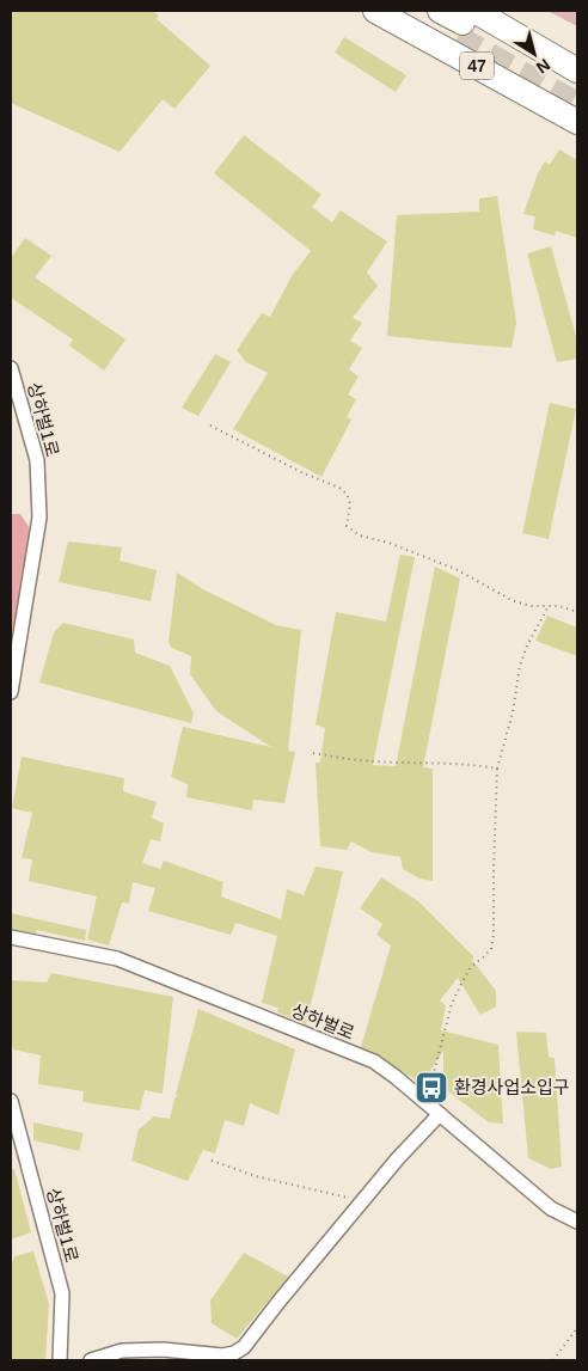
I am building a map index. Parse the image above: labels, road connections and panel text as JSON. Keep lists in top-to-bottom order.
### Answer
{
  "streets": {
    "highway": ["47"],
    "street": ["상하벌1로", "상하벌로"]
  },
  "places": {
    "bus stop": ["환경사업소입구"]
  },
  "north": "bottom right"
}
